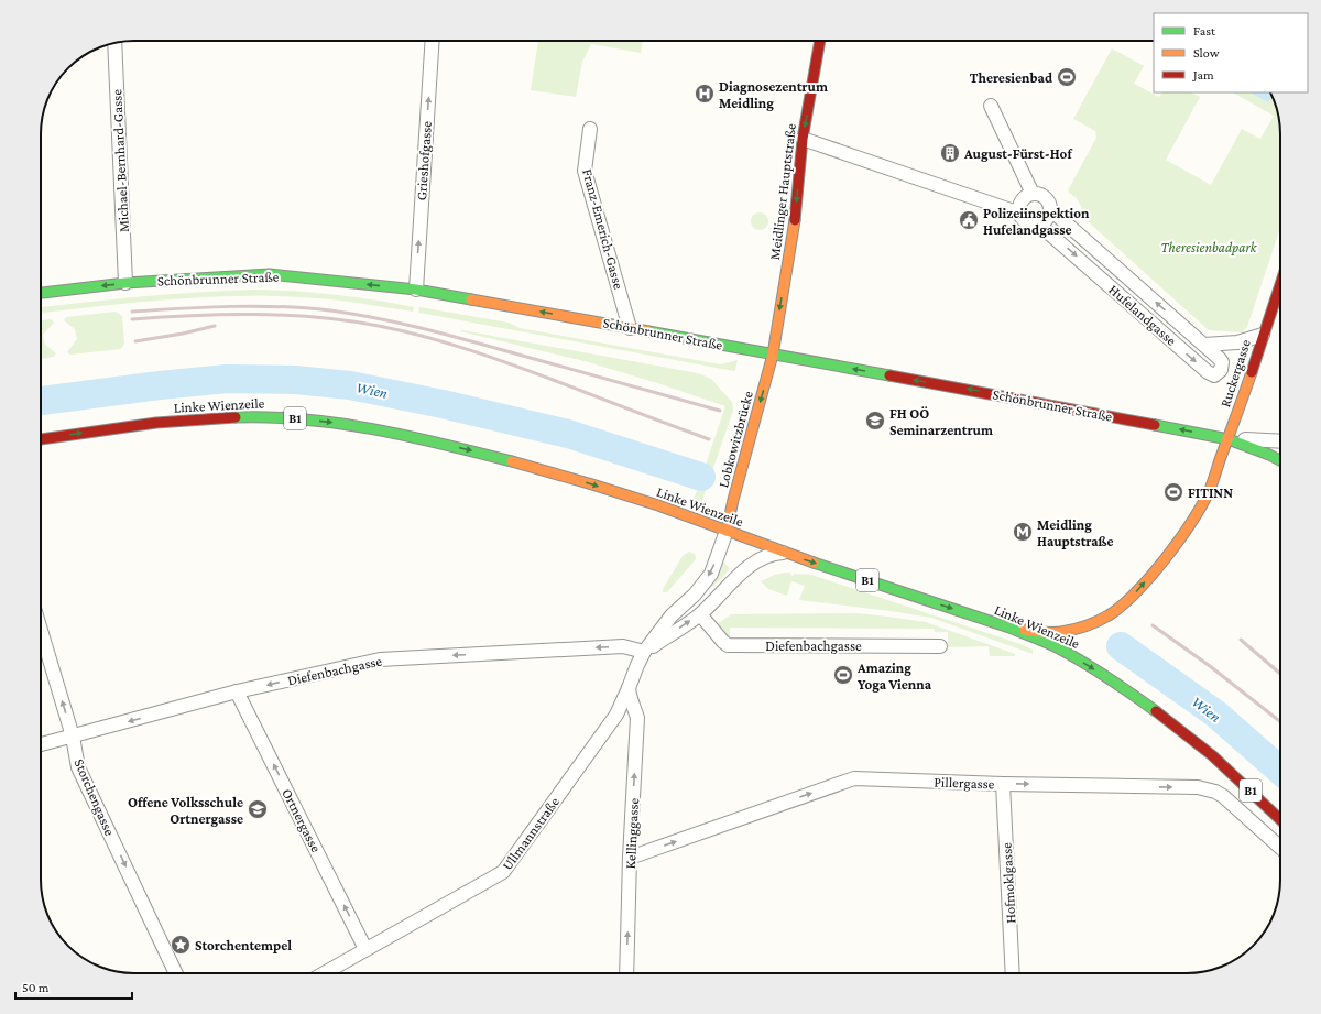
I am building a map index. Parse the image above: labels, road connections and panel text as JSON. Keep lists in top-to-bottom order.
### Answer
{
  "streets": {
    "main road": [
      "Meidlinger Hauptstraße",
      "Schönbrunner Straße",
      "Ruckergasse",
      "Linke Wienzeile",
      "B1",
      "Lobkowitzbrücke"
    ],
    "street": [
      "Michael-Bernhard-Gasse",
      "Grieshofgasse",
      "Franz-Emerich-Gasse",
      "Hufelandgasse",
      "Diefenbachgasse",
      "Pillergasse",
      "Storchengasse",
      "Ortnergasse",
      "Ullmannstraße",
      "Kellinggasse",
      "Hofmoklgasse"
    ]
  },
  "crossings": [
    ["Michael-Bernhard-Gasse", "Schönbrunner Straße"],
    ["Grieshofgasse", "Schönbrunner Straße"],
    ["Meidlinger Hauptstraße", "Schönbrunner Straße"],
    ["Meidlinger Hauptstraße", "Lobkowitzbrücke"],
    ["Franz-Emerich-Gasse", "Schönbrunner Straße"],
    ["Schönbrunner Straße", "Ruckergasse"],
    ["Schönbrunner Straße", "Lobkowitzbrücke"],
    ["Ruckergasse", "Linke Wienzeile"],
    ["Linke Wienzeile", "Lobkowitzbrücke"],
    ["Linke Wienzeile", "Ullmannstraße"],
    ["Lobkowitzbrücke", "Ullmannstraße"],
    ["Diefenbachgasse", "Storchengasse"],
    ["Diefenbachgasse", "Ortnergasse"],
    ["Diefenbachgasse", "Ullmannstraße"],
    ["Pillergasse", "Kellinggasse"],
    ["Pillergasse", "Hofmoklgasse"],
    ["Ortnergasse", "Ullmannstraße"],
    ["Ullmannstraße", "Kellinggasse"]
  ],
  "one_way": [
    "Grieshofgasse",
    "Meidlinger Hauptstraße",
    "Schönbrunner Straße",
    "Ruckergasse",
    "Linke Wienzeile",
    "Lobkowitzbrücke",
    "Diefenbachgasse",
    "Pillergasse",
    "Ortnergasse",
    "Kellinggasse"
  ],
  "water": ["Wien"],
  "parks": ["Theresienbadpark"],
  "places": {
    "sports": ["Theresienbad", "FITINN", "Amazing Yoga Vienna"],
    "hospital": ["Diagnosezentrum Meidling"],
    "building": ["August-Fürst-Hof"],
    "public building": ["Polizeiinspektion Hufelandgasse"],
    "school or university": ["FH OÖ Seminarzentrum", "Offene Volksschule Ortnergasse"],
    "metro station": ["Meidling Hauptstraße"],
    "place": ["Storchentempel"]
  },
  "legend": ["Fast", "Slow", "Jam"],
  "scale_bar": "50 m"
}
